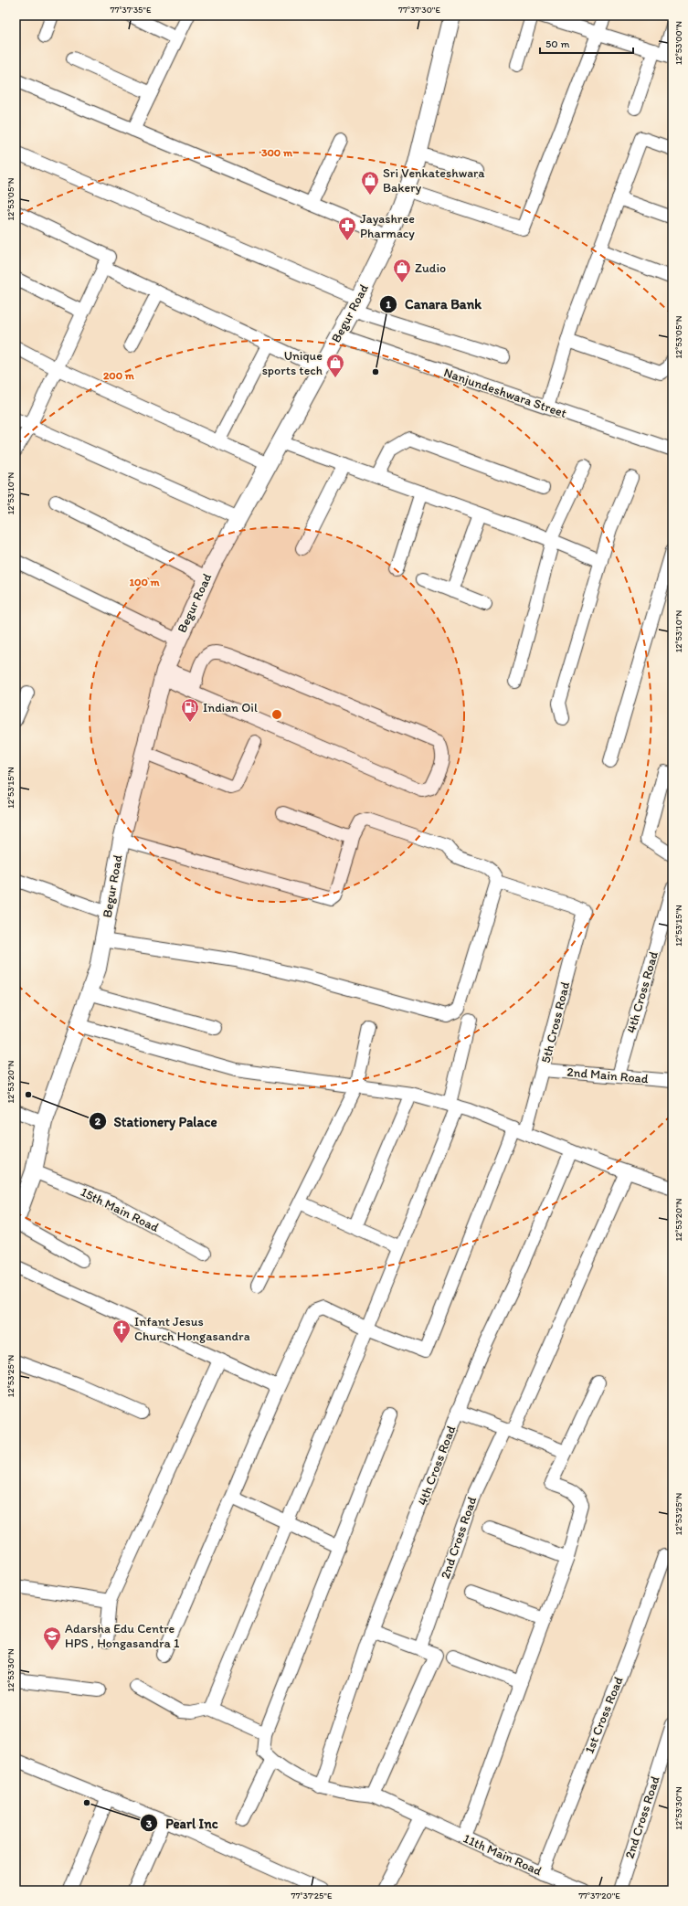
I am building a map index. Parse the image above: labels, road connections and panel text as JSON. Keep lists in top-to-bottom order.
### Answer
{
  "streets": {
    "main road": ["Begur Road"],
    "street": [
      "Nanjundeshwara Street",
      "4th Cross Road",
      "5th Cross Road",
      "2nd Main Road",
      "15th Main Road",
      "2nd Cross Road",
      "1st Cross Road",
      "11th Main Road"
    ]
  },
  "crossings": [
    ["Begur Road", "Nanjundeshwara Street"],
    ["Begur Road", "15th Main Road"],
    ["4th Cross Road", "2nd Main Road"],
    ["5th Cross Road", "2nd Main Road"],
    ["1st Cross Road", "11th Main Road"]
  ],
  "places": {
    "shop": ["Sri Venkateshwara Bakery", "Zudio", "Unique sports tech"],
    "pharmacy": ["Jayashree Pharmacy"],
    "other": ["Canara Bank", "Stationery Palace", "Pearl Inc"],
    "fuel station": ["Indian Oil"],
    "church": ["Infant Jesus Church Hongasandra"],
    "school or university": ["Adarsha Edu Centre HPS , Hongasandra 1"]
  },
  "scale_bar": "50 m",
  "coordinates": [
    "77°37'35\"E",
    "77°37'30\"E",
    "12°53'00\"N",
    "12°53'05\"N",
    "12°53'10\"N",
    "12°53'15\"N",
    "12°53'20\"N",
    "12°53'25\"N",
    "12°53'30\"N",
    "77°37'25\"E",
    "77°37'20\"E"
  ],
  "rings": ["300 m", "200 m", "100 m"]
}
